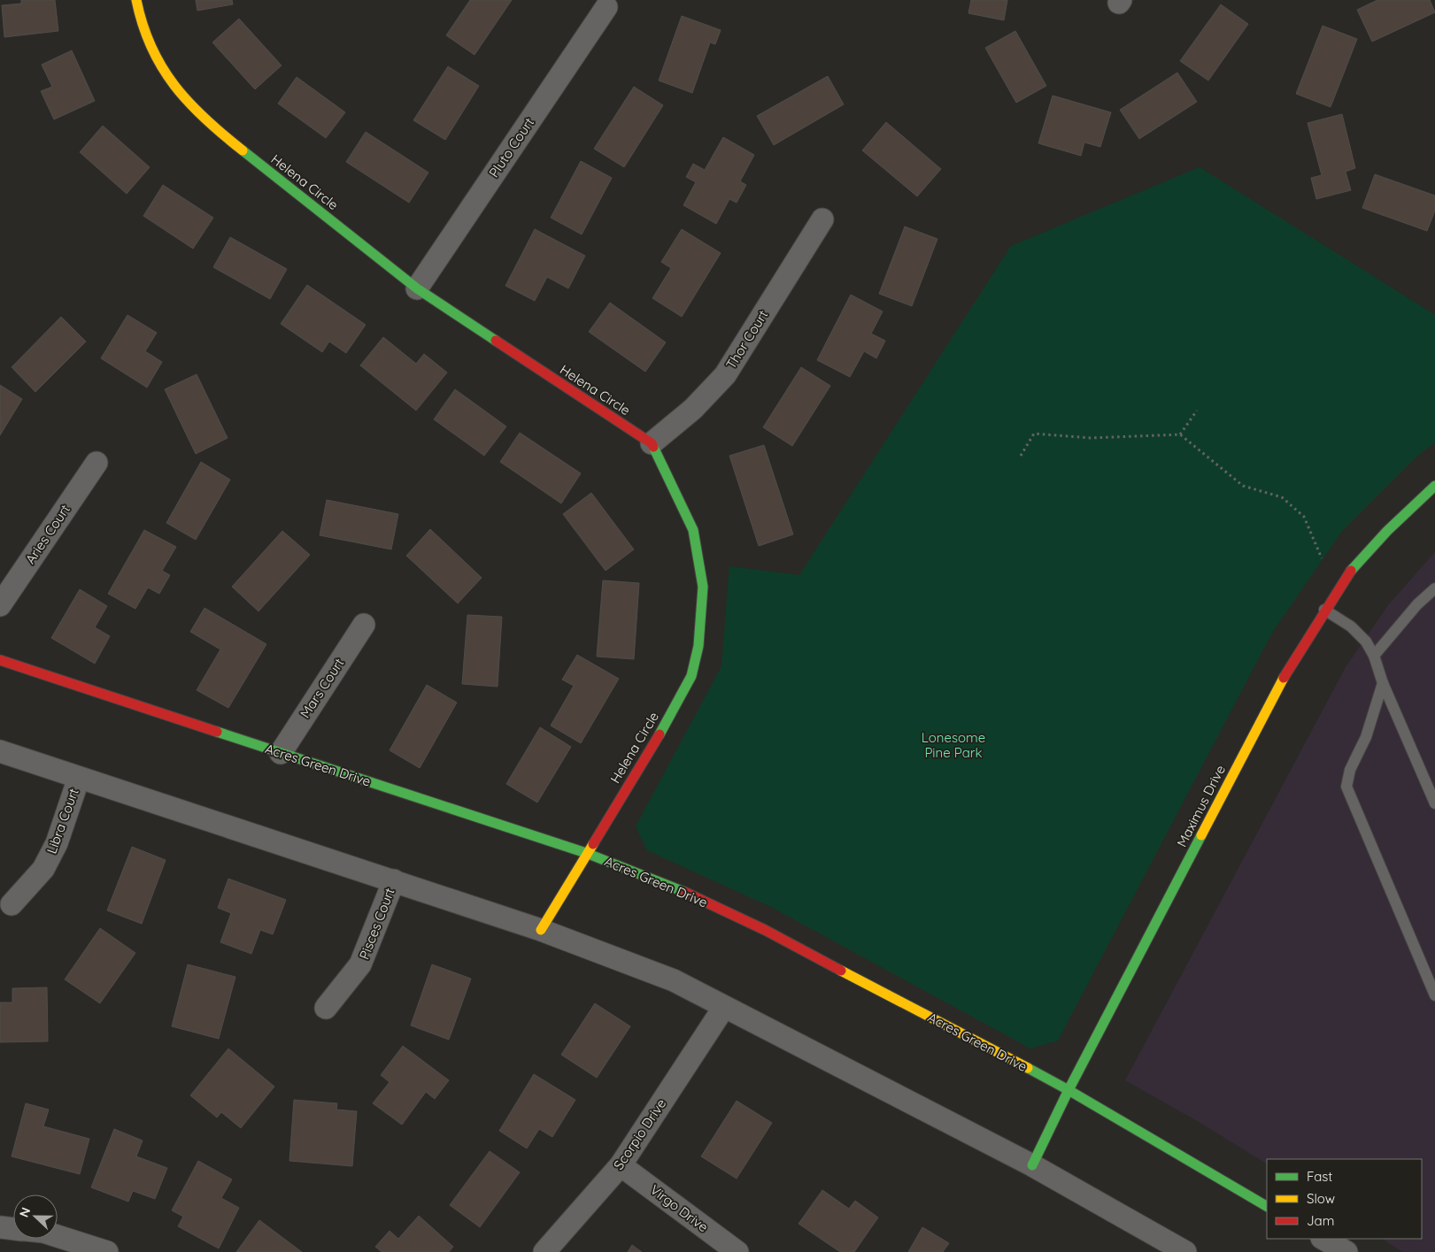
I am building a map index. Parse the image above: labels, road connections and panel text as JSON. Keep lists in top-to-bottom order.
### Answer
{
  "streets": {
    "street": [
      "Pluto Court",
      "Helena Circle",
      "Thor Court",
      "Aries Court",
      "Mars Court",
      "Acres Green Drive",
      "Maximus Drive",
      "Libra Court",
      "Pisces Court",
      "Scorpio Drive",
      "Virgo Drive"
    ]
  },
  "crossings": [
    ["Pluto Court", "Helena Circle"],
    ["Helena Circle", "Thor Court"],
    ["Helena Circle", "Acres Green Drive"],
    ["Mars Court", "Acres Green Drive"],
    ["Acres Green Drive", "Maximus Drive"],
    ["Scorpio Drive", "Virgo Drive"]
  ],
  "parks": ["Lonesome Pine Park"],
  "legend": ["Fast", "Slow", "Jam"],
  "north": "left"
}
